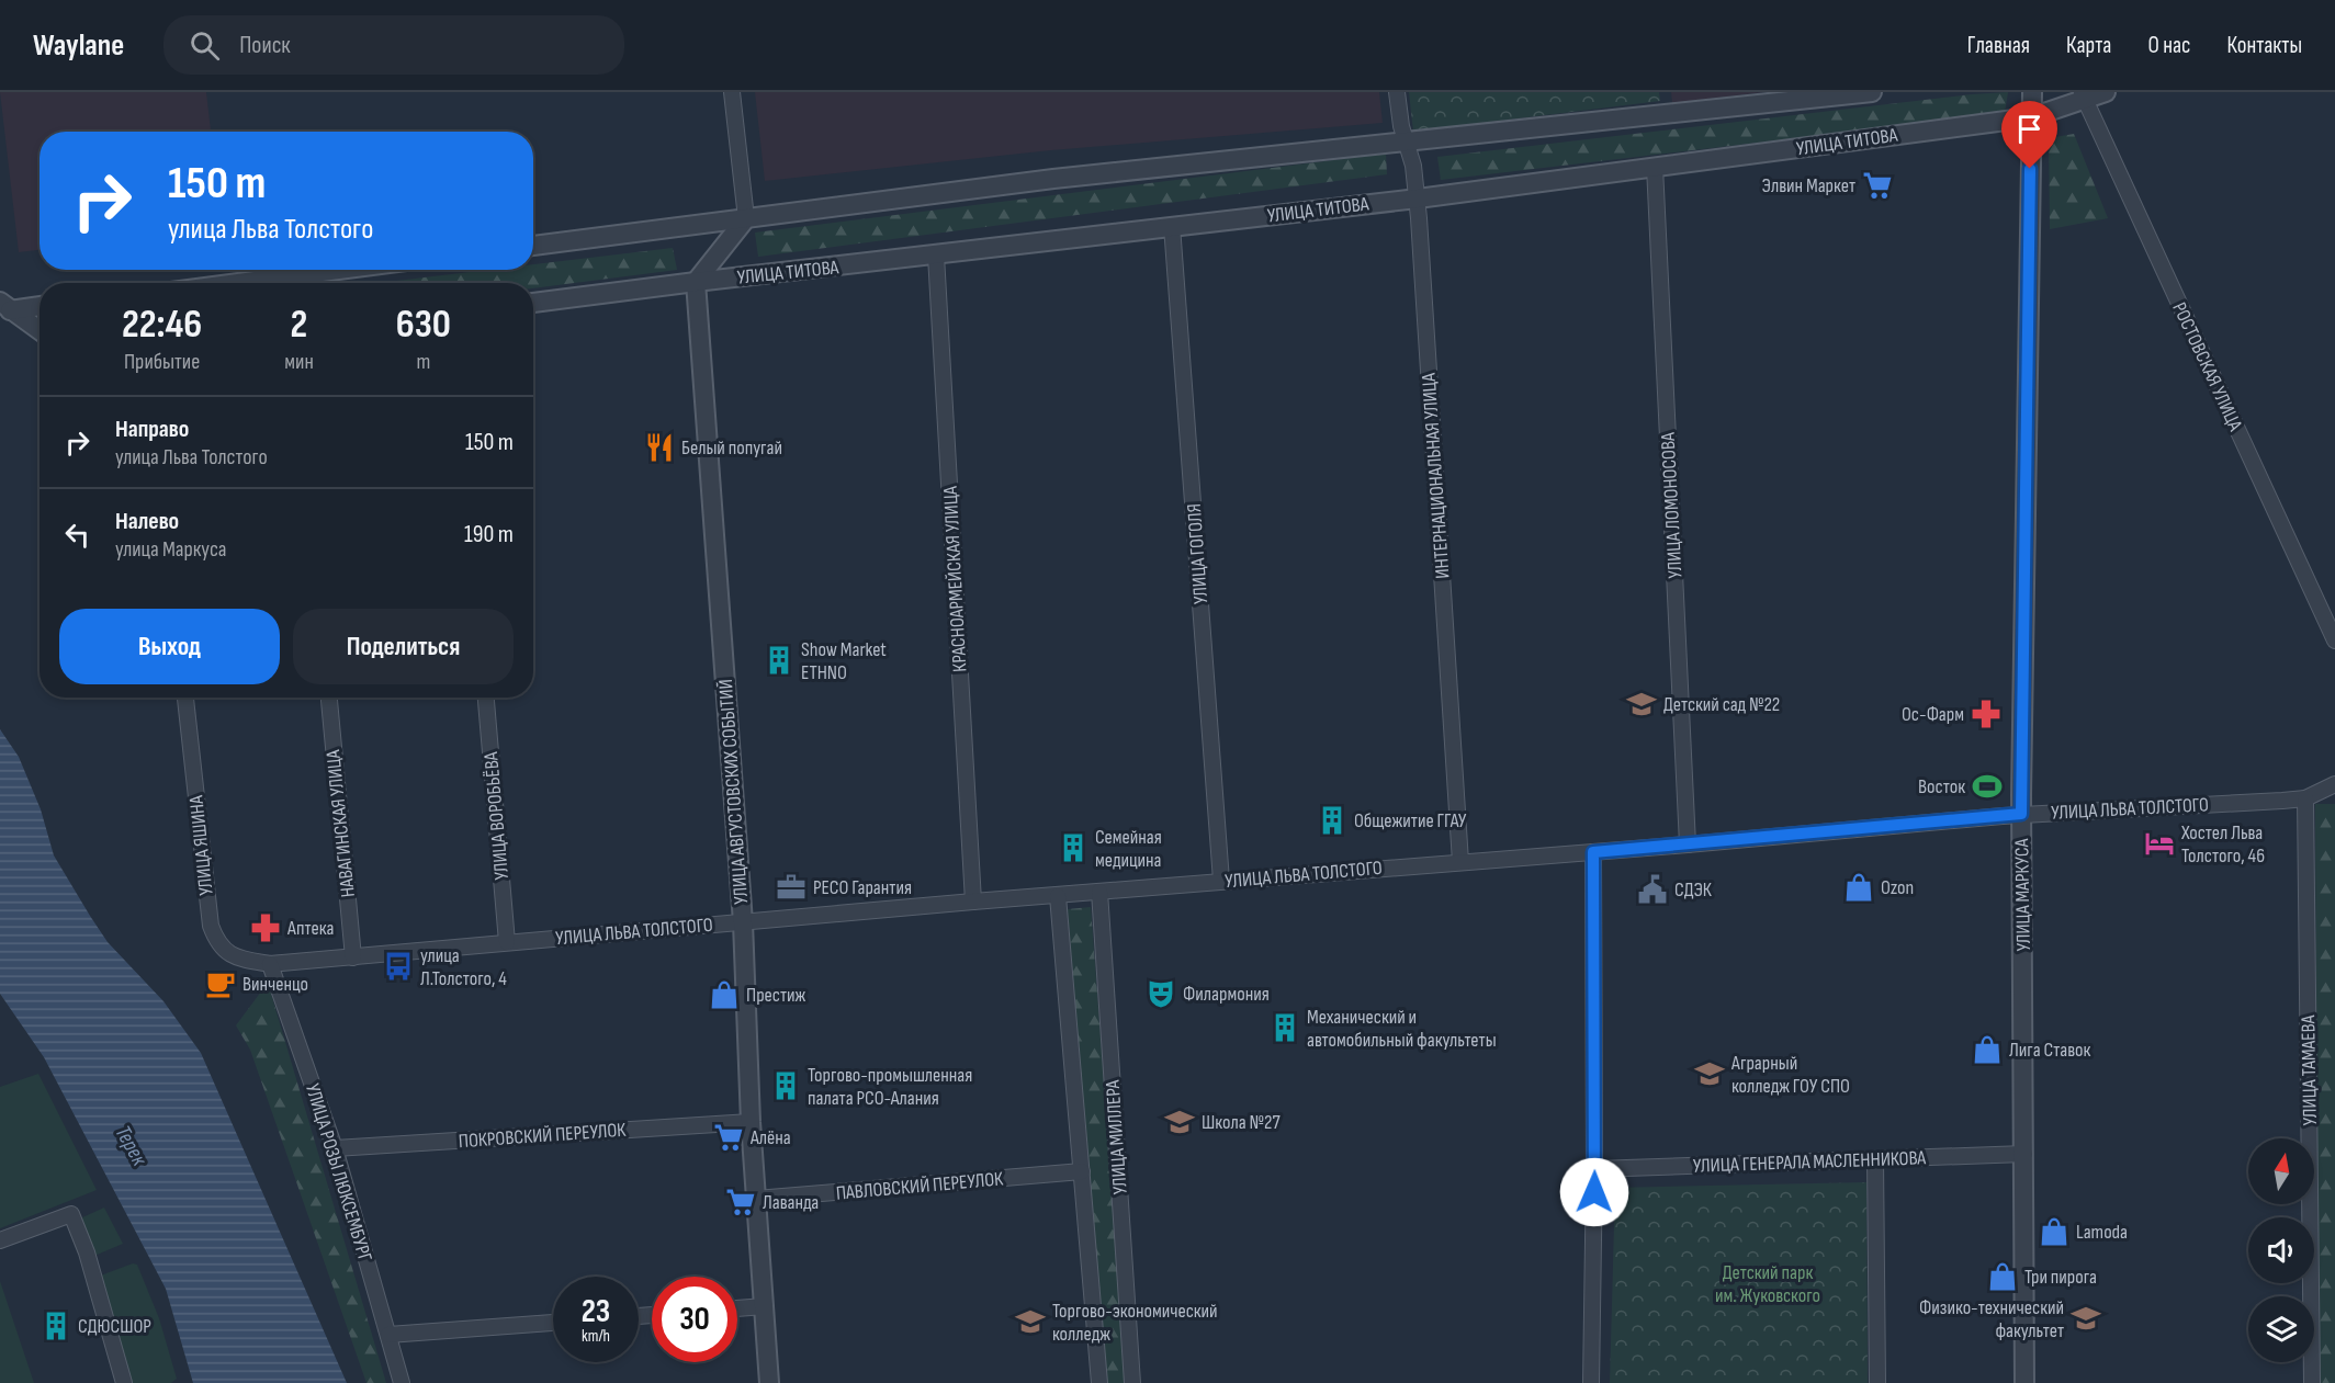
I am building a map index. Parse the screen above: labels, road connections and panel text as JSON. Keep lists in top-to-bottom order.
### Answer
{
  "streets": {
    "street": [
      "УЛИЦА ТИТОВА",
      "РОСТОВСКАЯ УЛИЦА",
      "ИНТЕРНАЦИОНАЛЬНАЯ УЛИЦА",
      "УЛИЦА ЛОМОНОСОВА",
      "УЛИЦА ГОГОЛЯ",
      "КРАСНОАРМЕЙСКАЯ УЛИЦА",
      "УЛИЦА АВГУСТОВСКИХ СОБЫТИЙ",
      "УЛИЦА ЛЬВА ТОЛСТОГО",
      "УЛИЦА ВОРОБЬЁВА",
      "НАВАГИНСКАЯ УЛИЦА",
      "УЛИЦА ЯШИНА",
      "УЛИЦА МАРКУСА",
      "УЛИЦА ТАМАЕВА",
      "ПОКРОВСКИЙ ПЕРЕУЛОК",
      "УЛИЦА МИЛЛЕРА",
      "УЛИЦА ГЕНЕРАЛА МАСЛЕННИКОВА",
      "УЛИЦА РОЗЫ ЛЮКСЕМБУРГ",
      "ПАВЛОВСКИЙ ПЕРЕУЛОК"
    ]
  },
  "crossings": [
    ["УЛИЦА ТИТОВА", "РОСТОВСКАЯ УЛИЦА"],
    ["УЛИЦА ТИТОВА", "ИНТЕРНАЦИОНАЛЬНАЯ УЛИЦА"],
    ["УЛИЦА ТИТОВА", "УЛИЦА ЛОМОНОСОВА"],
    ["УЛИЦА ТИТОВА", "УЛИЦА ГОГОЛЯ"],
    ["УЛИЦА ТИТОВА", "КРАСНОАРМЕЙСКАЯ УЛИЦА"],
    ["УЛИЦА ТИТОВА", "УЛИЦА АВГУСТОВСКИХ СОБЫТИЙ"],
    ["УЛИЦА ТИТОВА", "УЛИЦА МАРКУСА"],
    ["ИНТЕРНАЦИОНАЛЬНАЯ УЛИЦА", "УЛИЦА ЛЬВА ТОЛСТОГО"],
    ["УЛИЦА ЛОМОНОСОВА", "УЛИЦА ЛЬВА ТОЛСТОГО"],
    ["УЛИЦА ГОГОЛЯ", "УЛИЦА ЛЬВА ТОЛСТОГО"],
    ["КРАСНОАРМЕЙСКАЯ УЛИЦА", "УЛИЦА ЛЬВА ТОЛСТОГО"],
    ["УЛИЦА АВГУСТОВСКИХ СОБЫТИЙ", "УЛИЦА ЛЬВА ТОЛСТОГО"],
    ["УЛИЦА АВГУСТОВСКИХ СОБЫТИЙ", "ПОКРОВСКИЙ ПЕРЕУЛОК"],
    ["УЛИЦА АВГУСТОВСКИХ СОБЫТИЙ", "ПАВЛОВСКИЙ ПЕРЕУЛОК"],
    ["УЛИЦА ЛЬВА ТОЛСТОГО", "УЛИЦА ВОРОБЬЁВА"],
    ["УЛИЦА ЛЬВА ТОЛСТОГО", "НАВАГИНСКАЯ УЛИЦА"],
    ["УЛИЦА ЛЬВА ТОЛСТОГО", "УЛИЦА ЯШИНА"],
    ["УЛИЦА ЛЬВА ТОЛСТОГО", "УЛИЦА МАРКУСА"],
    ["УЛИЦА ЛЬВА ТОЛСТОГО", "УЛИЦА ТАМАЕВА"],
    ["УЛИЦА ЛЬВА ТОЛСТОГО", "УЛИЦА МИЛЛЕРА"],
    ["УЛИЦА ЛЬВА ТОЛСТОГО", "УЛИЦА РОЗЫ ЛЮКСЕМБУРГ"],
    ["УЛИЦА ЯШИНА", "УЛИЦА РОЗЫ ЛЮКСЕМБУРГ"],
    ["УЛИЦА МАРКУСА", "УЛИЦА ГЕНЕРАЛА МАСЛЕННИКОВА"],
    ["ПОКРОВСКИЙ ПЕРЕУЛОК", "УЛИЦА РОЗЫ ЛЮКСЕМБУРГ"],
    ["УЛИЦА МИЛЛЕРА", "ПАВЛОВСКИЙ ПЕРЕУЛОК"]
  ],
  "water": ["Терек"],
  "parks": ["Детский парк им. Жуковского"],
  "places": {
    "supermarket": ["Элвин Маркет", "Алёна", "Лаванда"],
    "restaurant": ["Белый попугай"],
    "building": [
      "Show Market ETHNO",
      "Общежитие ГГАУ",
      "Семейная медицина",
      "Механический и автомобильный факультеты",
      "Торгово-промышленная палата РСО-Алания",
      "СДЮСШОР"
    ],
    "school or university": [
      "Детский сад №22",
      "Аграрный колледж ГОУ СПО",
      "Школа №27",
      "Физико-технический факультет",
      "Торгово-экономический колледж"
    ],
    "pharmacy": ["Ос-Фарм", "Аптека"],
    "sports": ["Восток"],
    "hotel": ["Хостел Льва Толстого, 46"],
    "office": ["РЕСО Гарантия"],
    "shop": [
      "Ozon",
      "Престиж",
      "Лига Ставок",
      "Lamoda",
      "Три пирога"
    ],
    "public building": ["СДЭК"],
    "bus stop": ["улица Л.Толстого, 4"],
    "cafe": ["Винченцо"],
    "theatre": ["Филармония"]
  },
  "north": "top",
  "page": {
    "header": "Waylane",
    "search": "Поиск",
    "nav": [
      "Главная",
      "Карта",
      "О нас",
      "Контакты"
    ],
    "turn": ["150 m", "улица Льва Толстого"],
    "eta": [
      "22:46",
      "Прибытие",
      "2",
      "мин",
      "630",
      "m"
    ],
    "list": [
      {
        "name": "Направо",
        "note": "улица Льва Толстого",
        "value": "150 m"
      },
      {
        "name": "Налево",
        "note": "улица Маркуса",
        "value": "190 m"
      }
    ],
    "buttons": ["Выход", "Поделиться"],
    "speed": "23 km/h",
    "limit": "30"
  }
}
